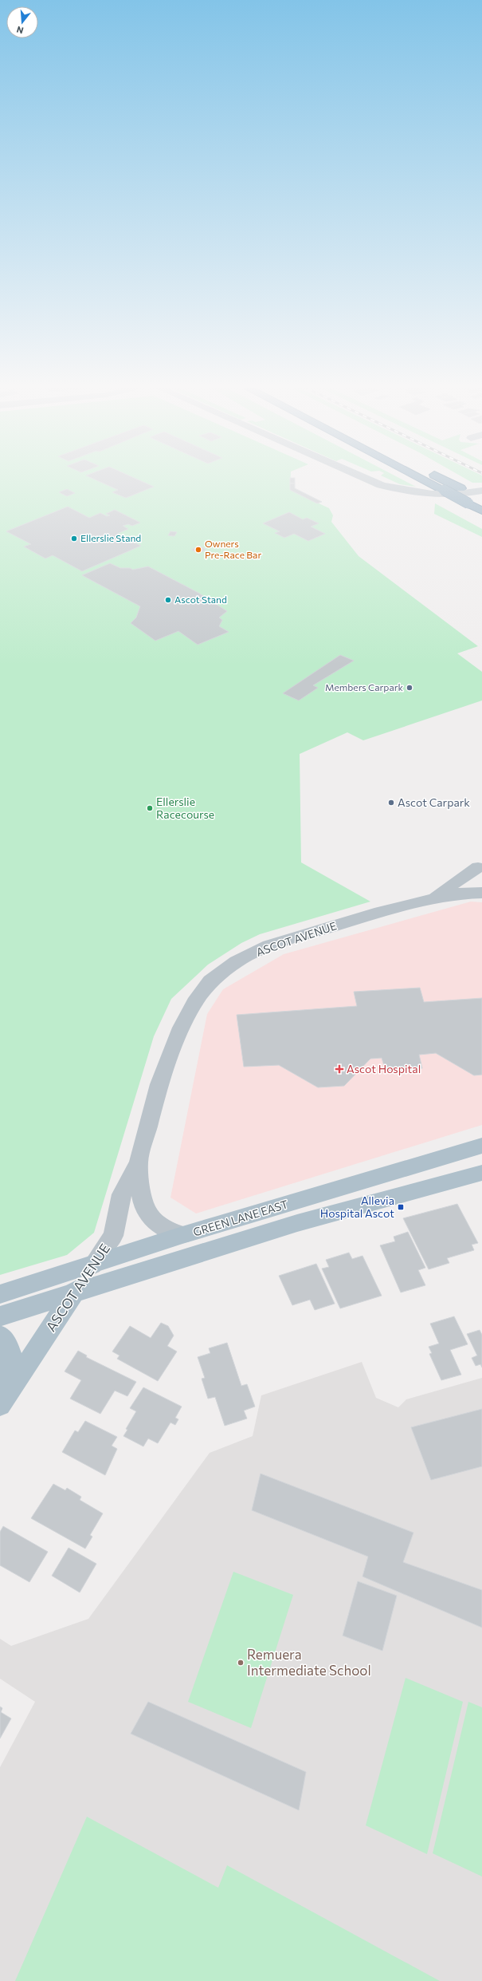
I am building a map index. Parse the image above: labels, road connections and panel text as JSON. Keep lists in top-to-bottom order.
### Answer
{
  "streets": {
    "main road": ["ASCOT AVENUE", "GREEN LANE EAST"]
  },
  "crossings": [
    ["ASCOT AVENUE", "GREEN LANE EAST"]
  ],
  "places": {
    "other": [
      "Ellerslie Stand",
      "Owners Pre-Race Bar",
      "Ascot Stand",
      "Members Carpark",
      "Ascot Carpark",
      "Ellerslie Racecourse",
      "Remuera Intermediate School"
    ],
    "health": ["Ascot Hospital"],
    "transit": ["Allevia Hospital Ascot"]
  },
  "north": "bottom"
}
